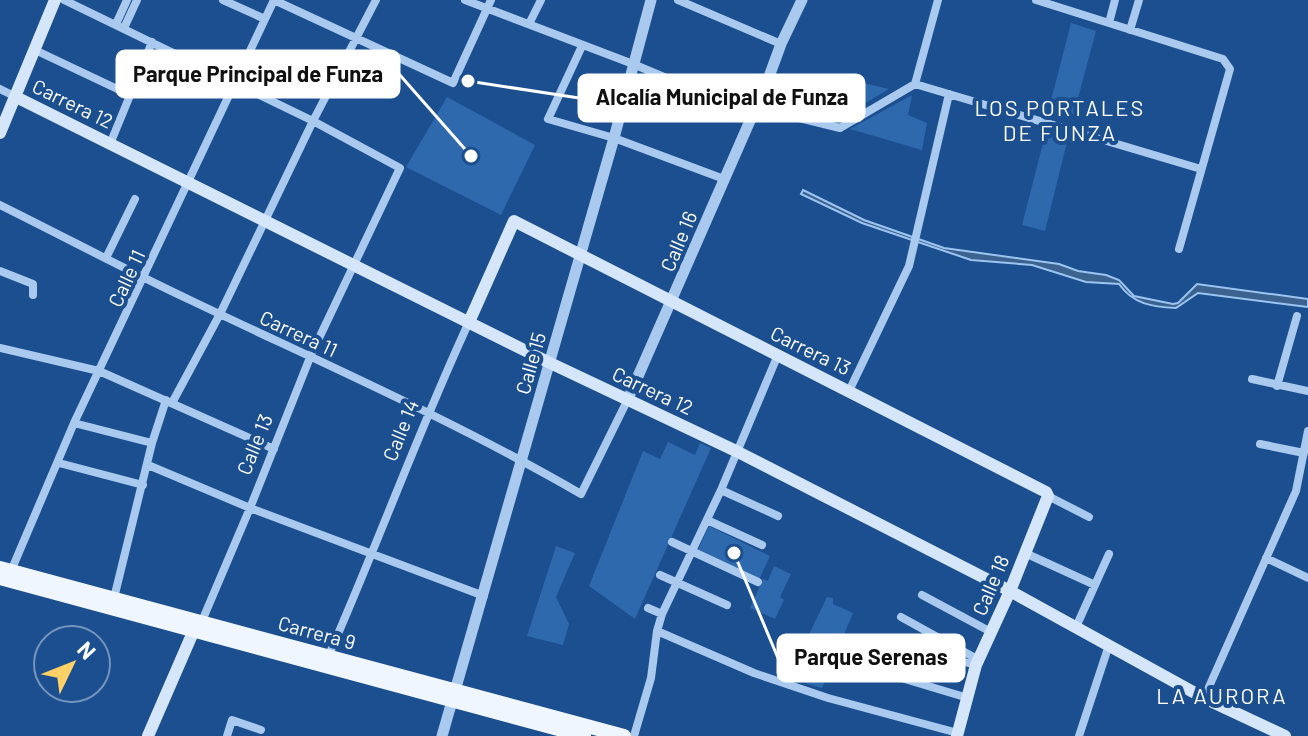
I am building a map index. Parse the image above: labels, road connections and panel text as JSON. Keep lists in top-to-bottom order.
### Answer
{
  "streets": {
    "main road": [
      "Carrera 12",
      "Carrera 13",
      "Calle 14",
      "Calle 13",
      "Calle 18",
      "Carrera 9"
    ],
    "street": [
      "Calle 16",
      "Calle 11",
      "Carrera 11",
      "Calle 15"
    ]
  },
  "crossings": [
    ["Carrera 12", "Calle 16"],
    ["Carrera 12", "Calle 11"],
    ["Carrera 12", "Calle 15"],
    ["Carrera 12", "Calle 14"],
    ["Carrera 12", "Calle 13"],
    ["Carrera 12", "Calle 18"],
    ["Calle 16", "Carrera 11"],
    ["Calle 16", "Carrera 13"],
    ["Calle 11", "Carrera 11"],
    ["Calle 11", "Carrera 9"],
    ["Carrera 11", "Calle 15"],
    ["Carrera 11", "Calle 14"],
    ["Carrera 11", "Calle 13"],
    ["Carrera 13", "Calle 15"],
    ["Carrera 13", "Calle 14"],
    ["Carrera 13", "Calle 18"],
    ["Calle 15", "Carrera 9"],
    ["Calle 14", "Carrera 9"],
    ["Calle 13", "Carrera 9"]
  ],
  "districts": ["LOS PORTALES DE FUNZA", "LA AURORA"],
  "places": ["Alcalía Municipal de Funza", "Parque Principal de Funza", "Parque Serenas"],
  "north": "top right"
}
